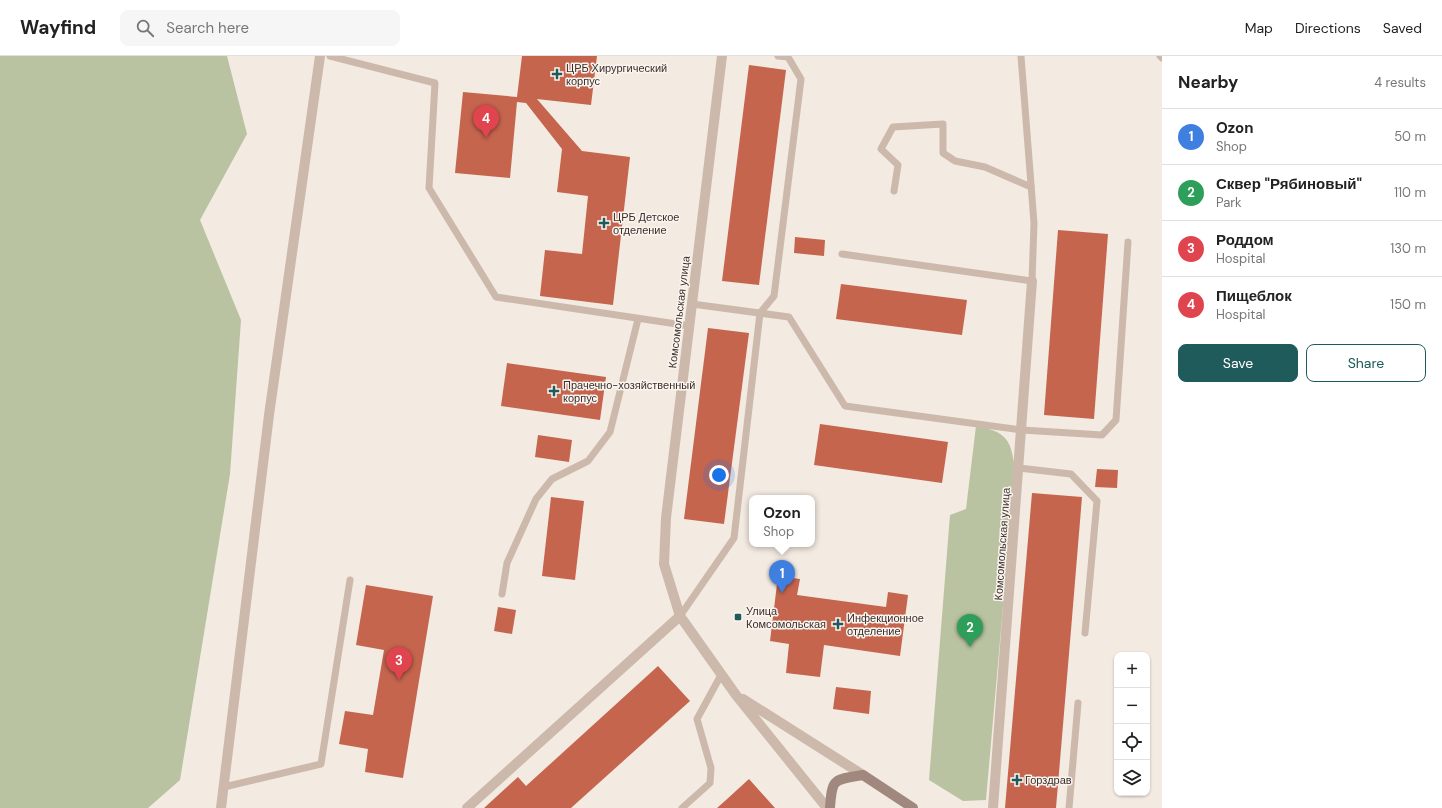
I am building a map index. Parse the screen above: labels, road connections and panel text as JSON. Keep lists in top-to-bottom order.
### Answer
{
  "streets": {
    "street": ["Комсомольская улица"]
  },
  "places": {
    "health": [
      "ЦРБ Хирургический корпус",
      "ЦРБ Детское отделение",
      "Прачечно-хозяйственный корпус",
      "Инфекционное отделение",
      "Горздрав"
    ],
    "transit": ["Улица Комсомольская"]
  },
  "page": {
    "header": "Wayfind",
    "search": "Search here",
    "nav": ["Map", "Directions", "Saved"],
    "heading": ["Nearby", "4 results"],
    "pins": [
      "4",
      "1",
      "2",
      "3"
    ],
    "list": [
      {
        "mark": "1",
        "name": "Ozon",
        "note": "Shop",
        "value": "50 m"
      },
      {
        "mark": "2",
        "name": "Сквер \"Рябиновый\"",
        "note": "Park",
        "value": "110 m"
      },
      {
        "mark": "3",
        "name": "Роддом",
        "note": "Hospital",
        "value": "130 m"
      },
      {
        "mark": "4",
        "name": "Пищеблок",
        "note": "Hospital",
        "value": "150 m"
      }
    ],
    "buttons": ["Save", "Share"],
    "popup": ["Ozon", "Shop"],
    "map_buttons": ["+", "−"]
  }
}
